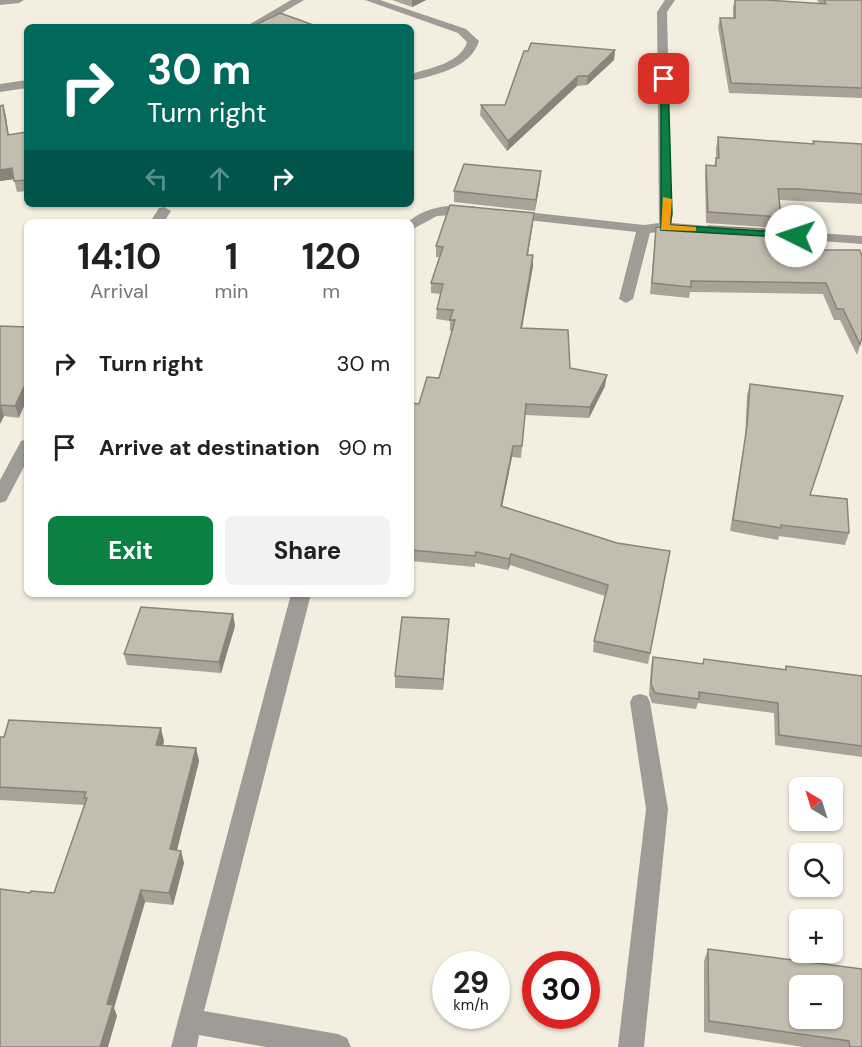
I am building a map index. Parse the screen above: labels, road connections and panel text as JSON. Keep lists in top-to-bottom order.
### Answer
{
  "north": "top left",
  "page": {
    "turn": ["30 m", "Turn right"],
    "eta": [
      "14:10",
      "Arrival",
      "1",
      "min",
      "120",
      "m"
    ],
    "list": [
      {
        "name": "Turn right",
        "value": "30 m"
      },
      {
        "name": "Arrive at destination",
        "value": "90 m"
      }
    ],
    "buttons": ["Exit", "Share"],
    "map_buttons": ["+", "−"],
    "speed": "29 km/h",
    "limit": "30"
  }
}
